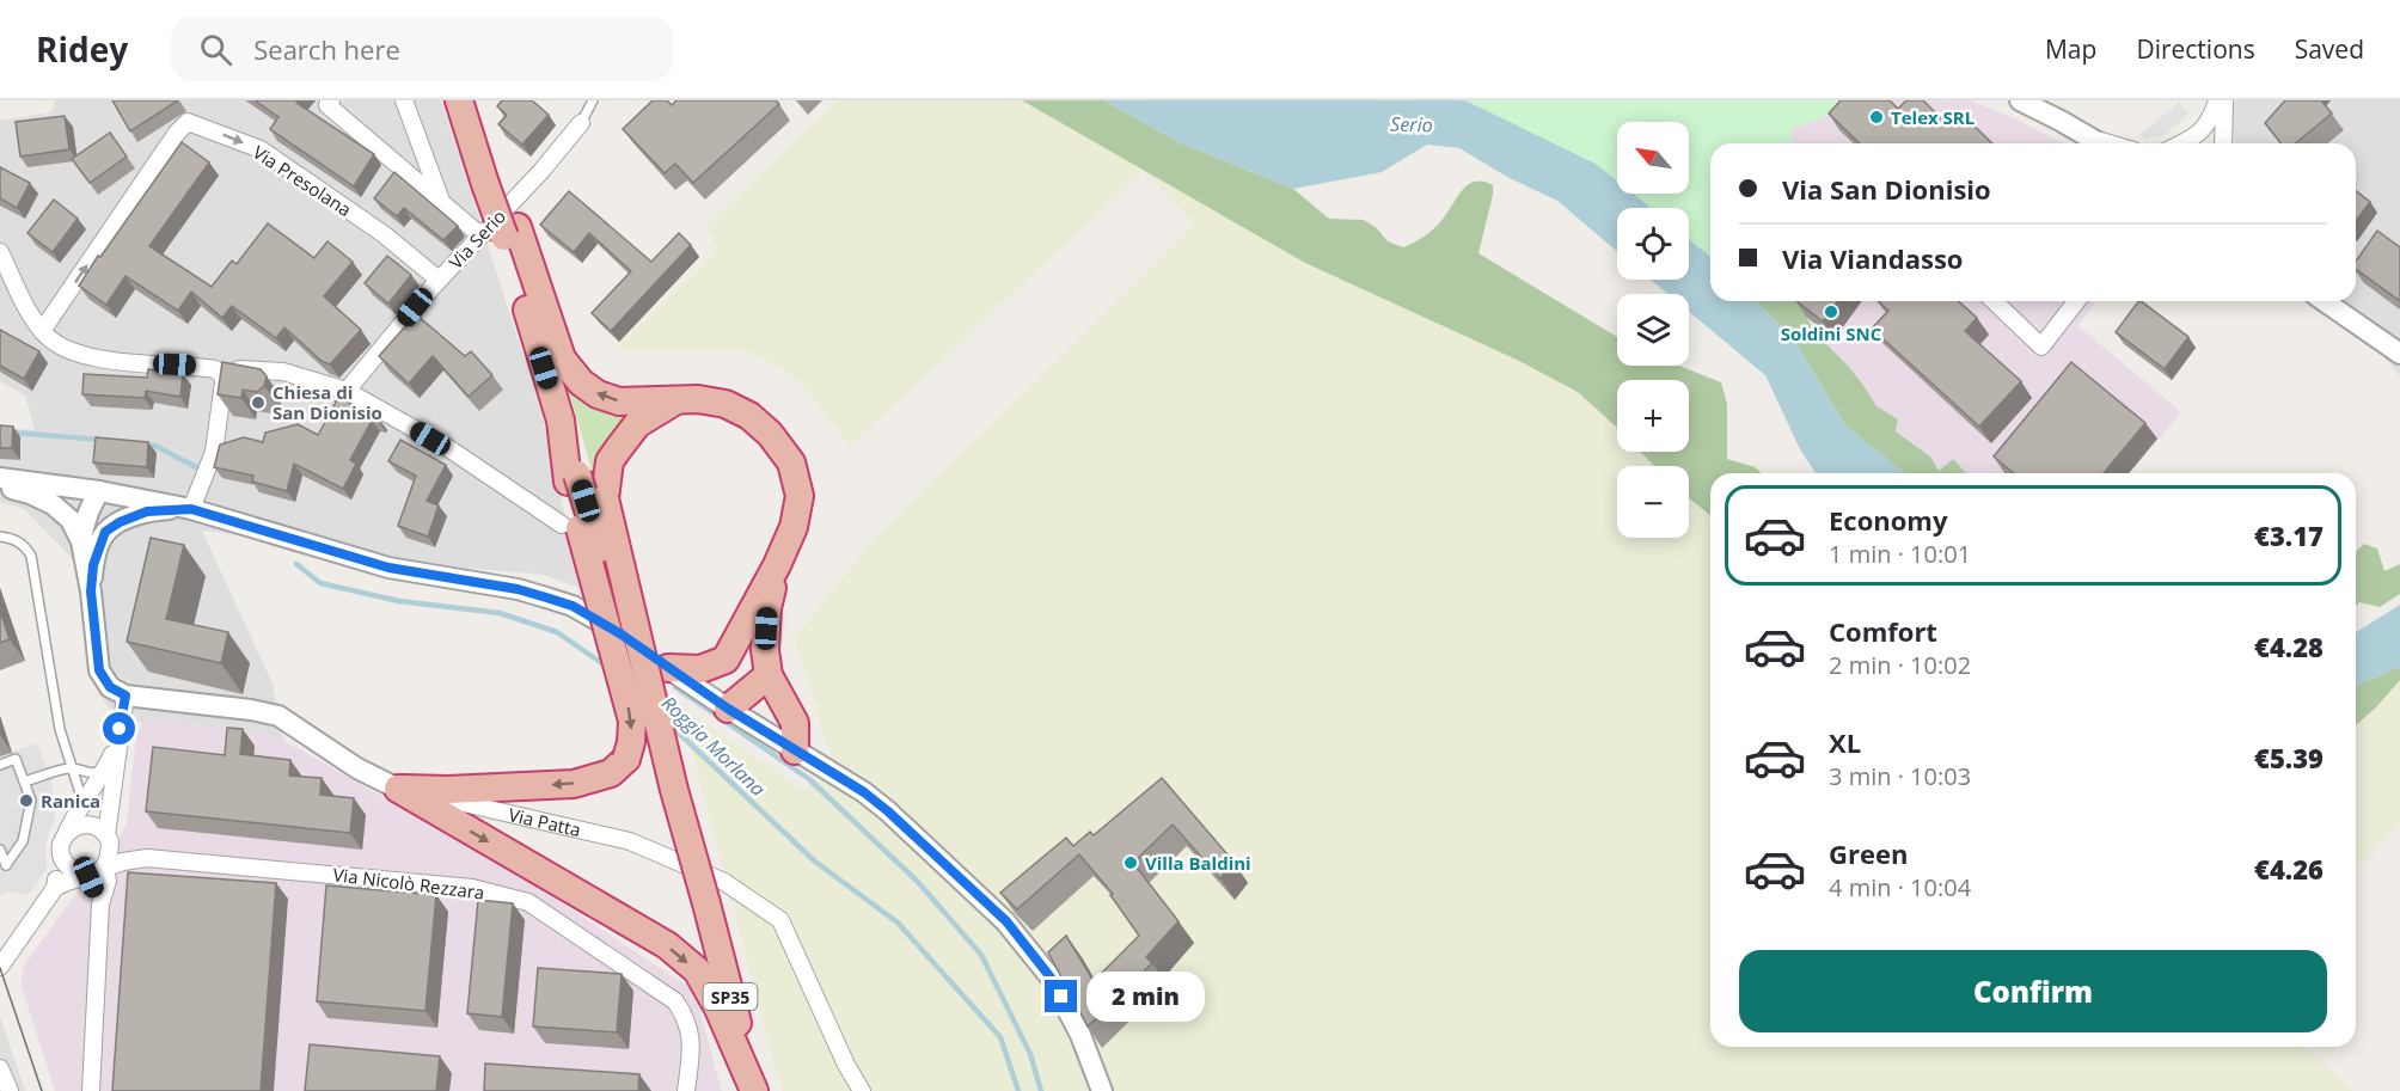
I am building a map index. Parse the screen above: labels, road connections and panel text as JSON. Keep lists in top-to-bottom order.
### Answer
{
  "streets": {
    "highway": ["SP35"],
    "street": [
      "Via Presolana",
      "Via Serio",
      "Via Patta",
      "Via Nicolò Rezzara"
    ]
  },
  "crossings": [
    ["Via Presolana", "Via Serio"],
    ["Via Serio", "SP35"]
  ],
  "water": ["Serio", "Roggia Morlana"],
  "places": [
    "Telex SRL",
    "Soldini SNC",
    "Chiesa di San Dionisio",
    "Ranica",
    "Villa Baldini"
  ],
  "north": "top left",
  "page": {
    "header": "Ridey",
    "search": "Search here",
    "nav": ["Map", "Directions", "Saved"],
    "map_buttons": ["+", "−"],
    "banner": ["Via San Dionisio", "Via Viandasso"],
    "list": [
      {
        "name": "Economy",
        "note": "1 min · 10:01",
        "value": "€3.17"
      },
      {
        "name": "Comfort",
        "note": "2 min · 10:02",
        "value": "€4.28"
      },
      {
        "name": "XL",
        "note": "3 min · 10:03",
        "value": "€5.39"
      },
      {
        "name": "Green",
        "note": "4 min · 10:04",
        "value": "€4.26"
      }
    ],
    "buttons": "Confirm",
    "bubble": "2 min"
  }
}
